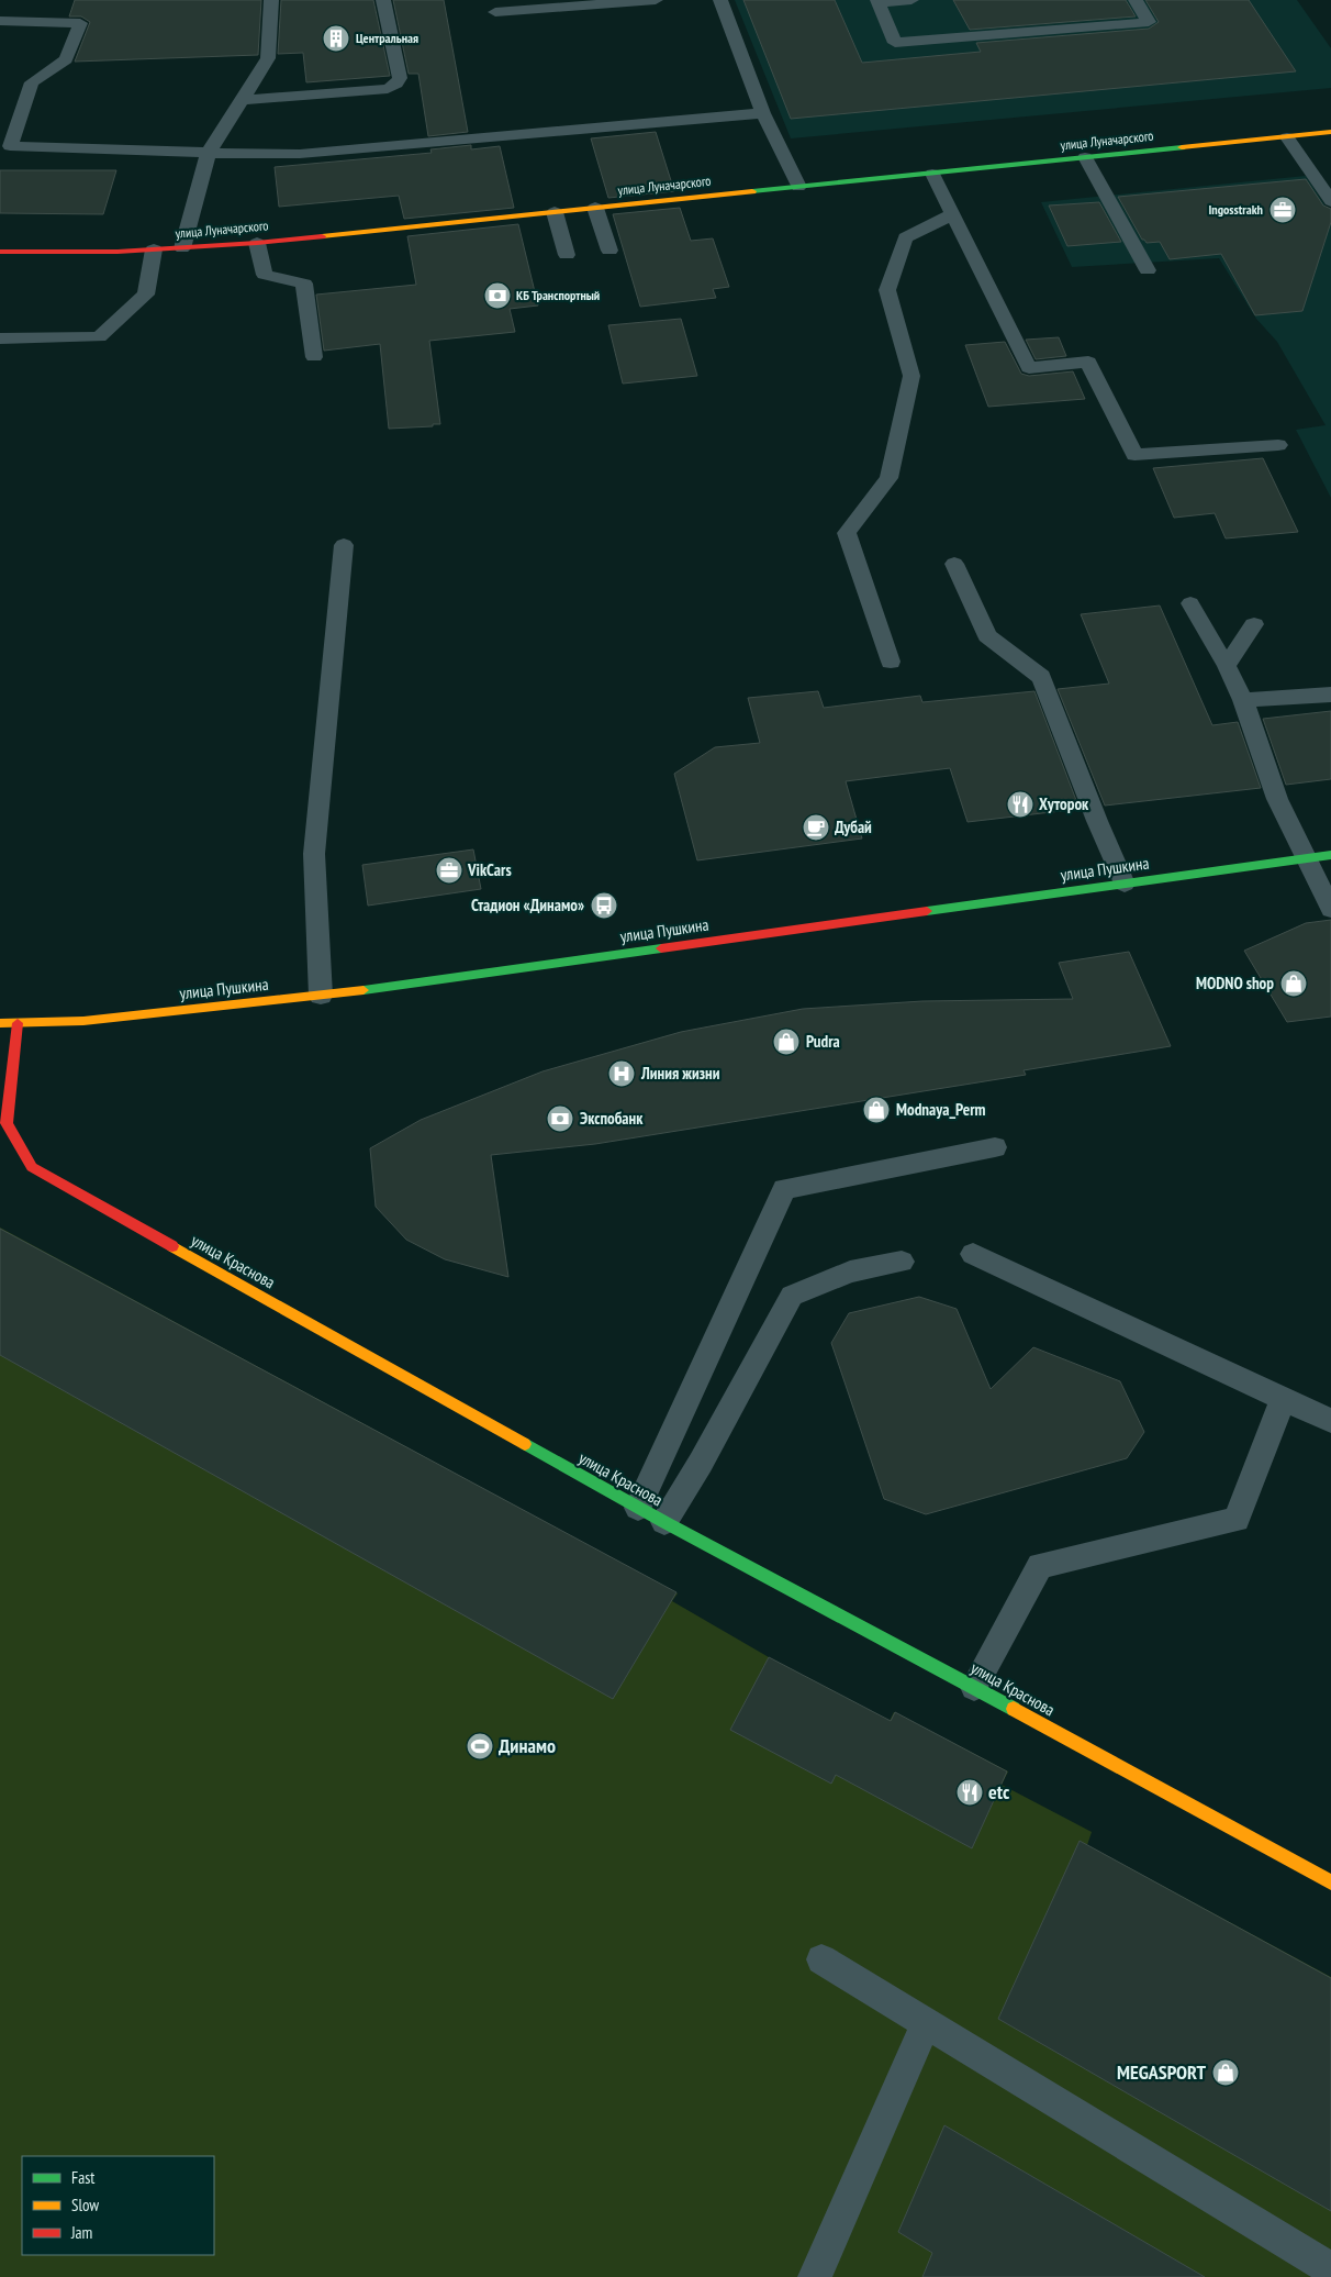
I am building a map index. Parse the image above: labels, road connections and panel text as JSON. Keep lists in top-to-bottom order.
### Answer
{
  "streets": {
    "main road": ["улица Луначарского", "улица Пушкина", "улица Краснова"]
  },
  "crossings": [
    ["улица Пушкина", "улица Краснова"]
  ],
  "places": {
    "building": ["Центральная"],
    "office": ["Ingosstrakh", "VikCars"],
    "bank": ["КБ Транспортный", "Экспобанк"],
    "restaurant": ["Хуторок", "etc"],
    "cafe": ["Дубай"],
    "bus stop": ["Стадион «Динамо»"],
    "shop": [
      "MODNO shop",
      "Pudra",
      "Modnaya_Perm",
      "MEGASPORT"
    ],
    "hospital": ["Линия жизни"],
    "sports": ["Динамо"]
  },
  "legend": ["Fast", "Slow", "Jam"]
}
